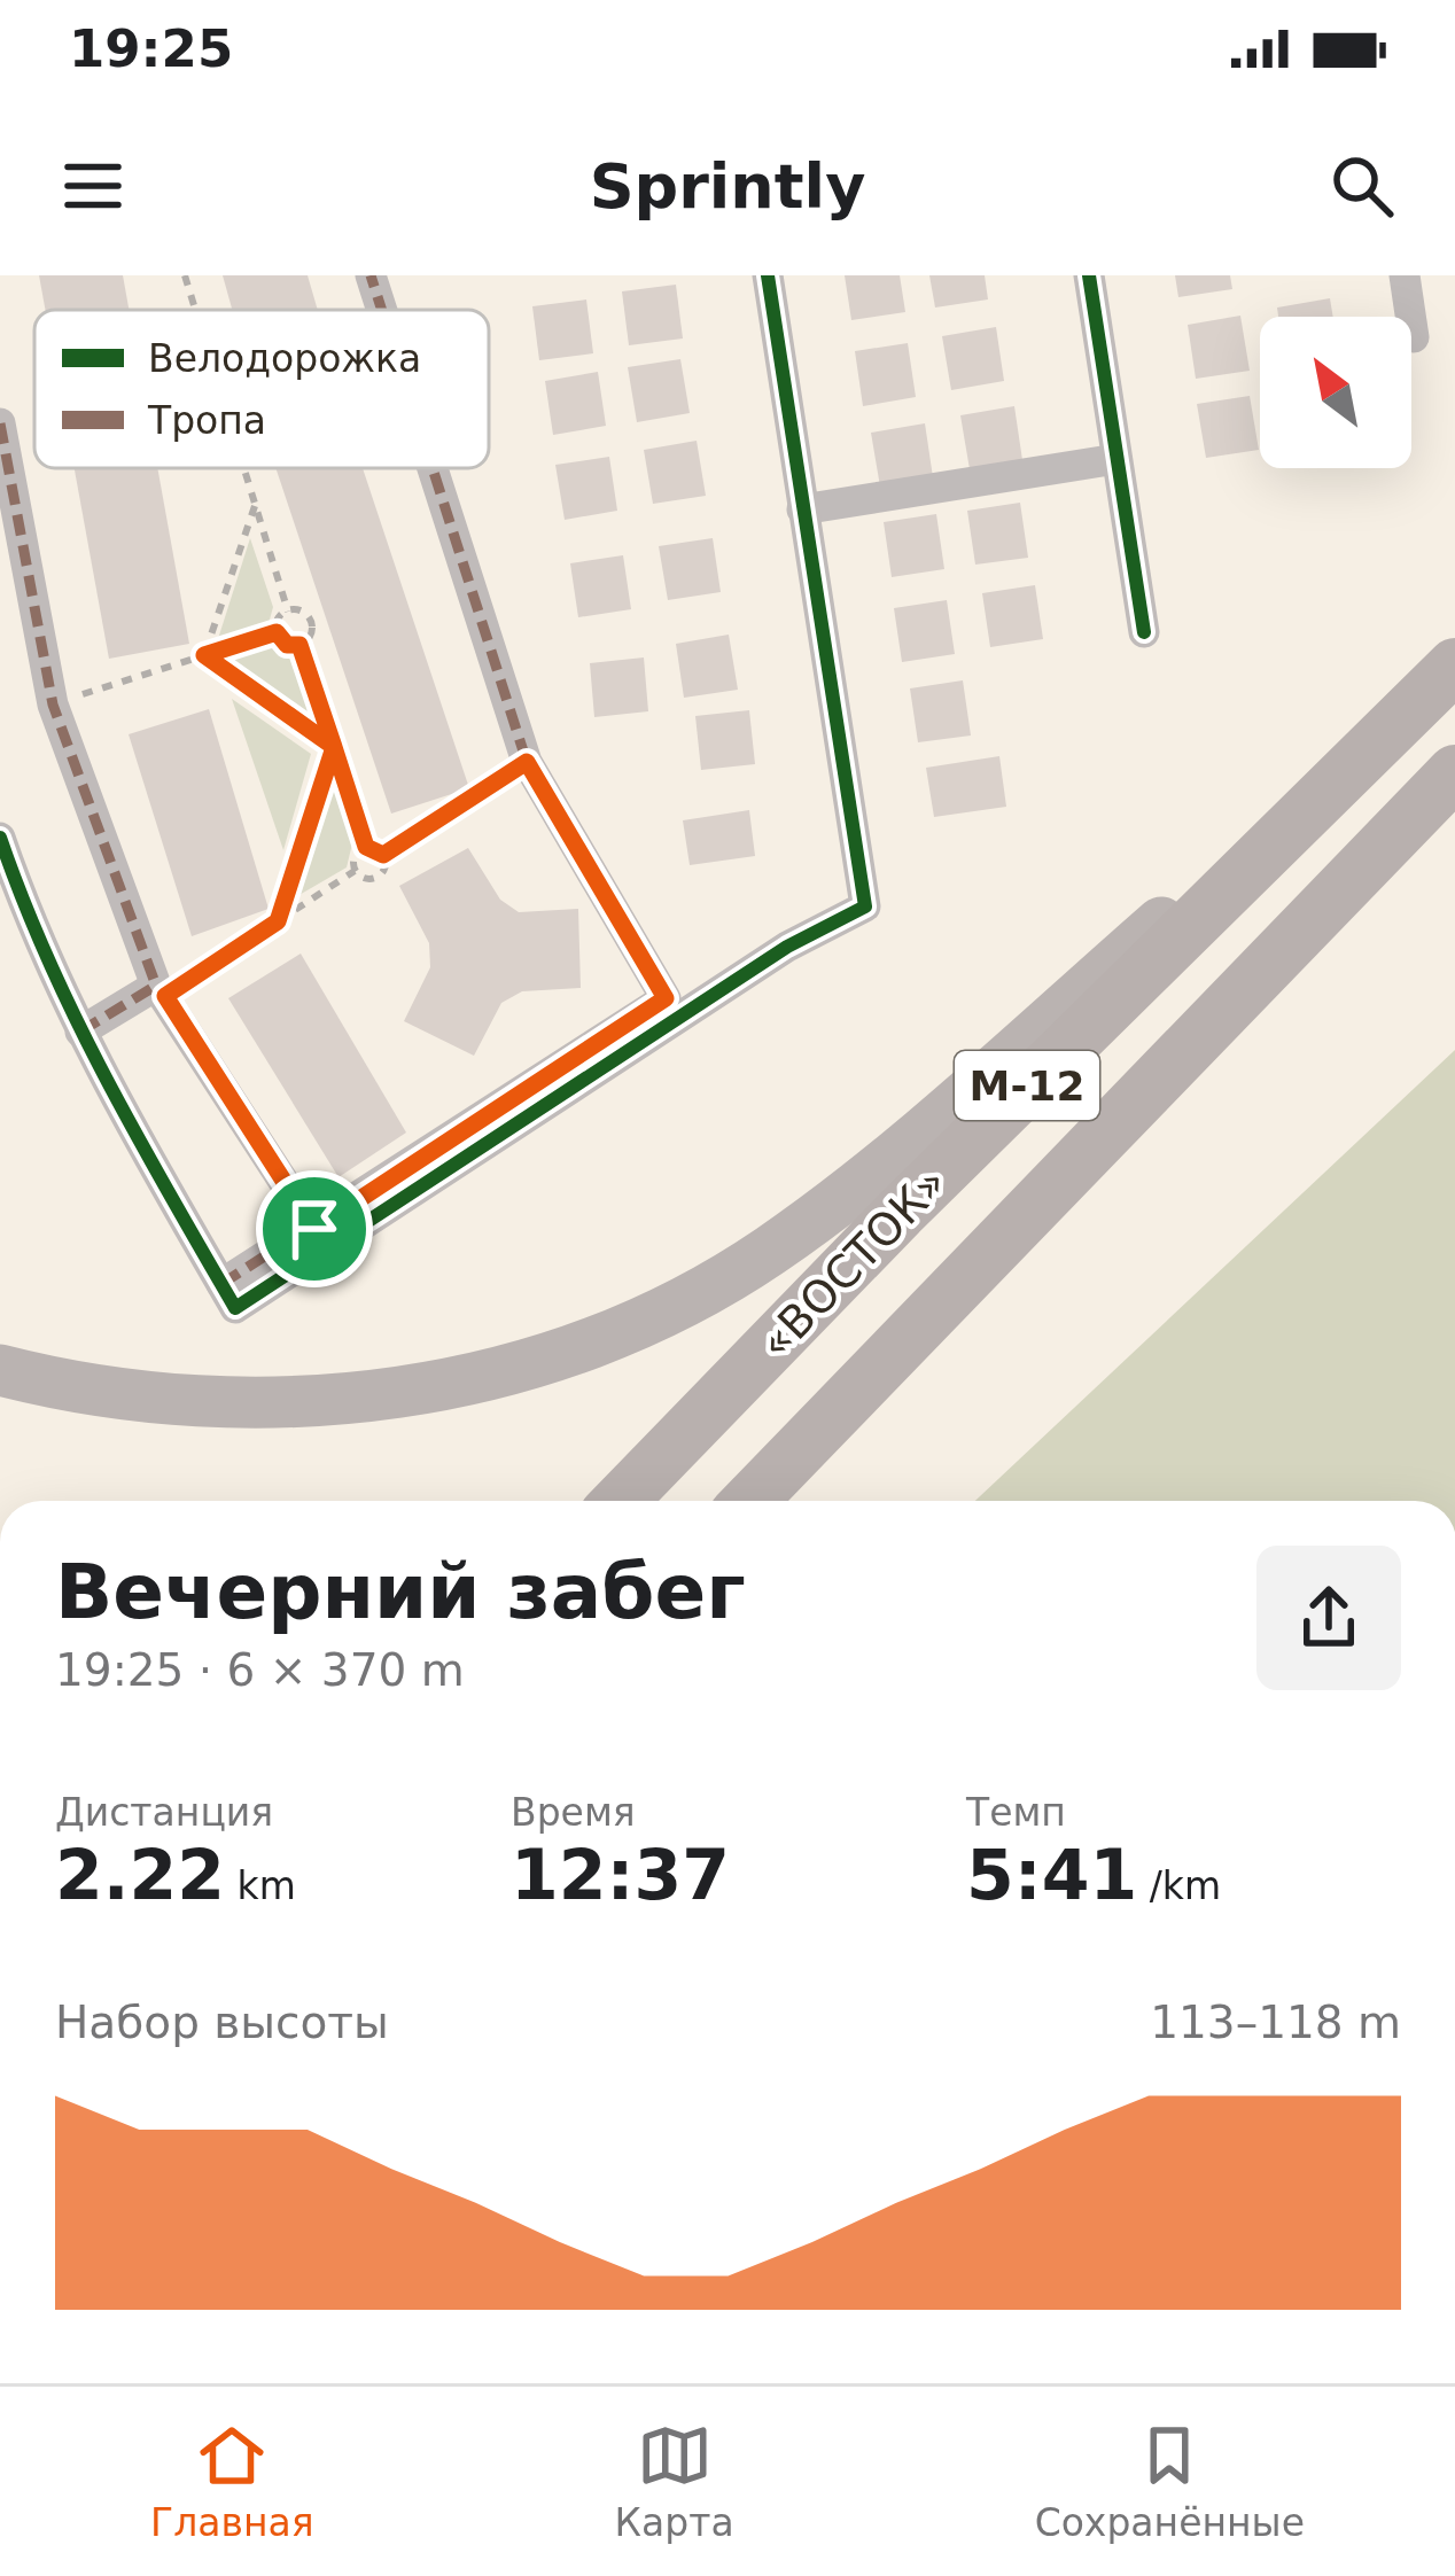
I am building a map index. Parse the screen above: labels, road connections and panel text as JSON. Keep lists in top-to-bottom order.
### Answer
{
  "streets": {
    "highway": ["М-12", "«ВОСТОК»"]
  },
  "legend": ["Велодорожка", "Тропа"],
  "north": "top left",
  "page": {
    "status": "19:25",
    "header": "Sprintly",
    "heading": ["Вечерний забег", "19:25 · 6 × 370 m"],
    "stats": [
      ["Дистанция", "2.22 km"],
      ["Время", "12:37"],
      ["Темп", "5:41 /km"]
    ],
    "chart": ["Набор высоты", "113–118 m"],
    "tabs": ["Главная", "Карта", "Сохранённые"]
  }
}
